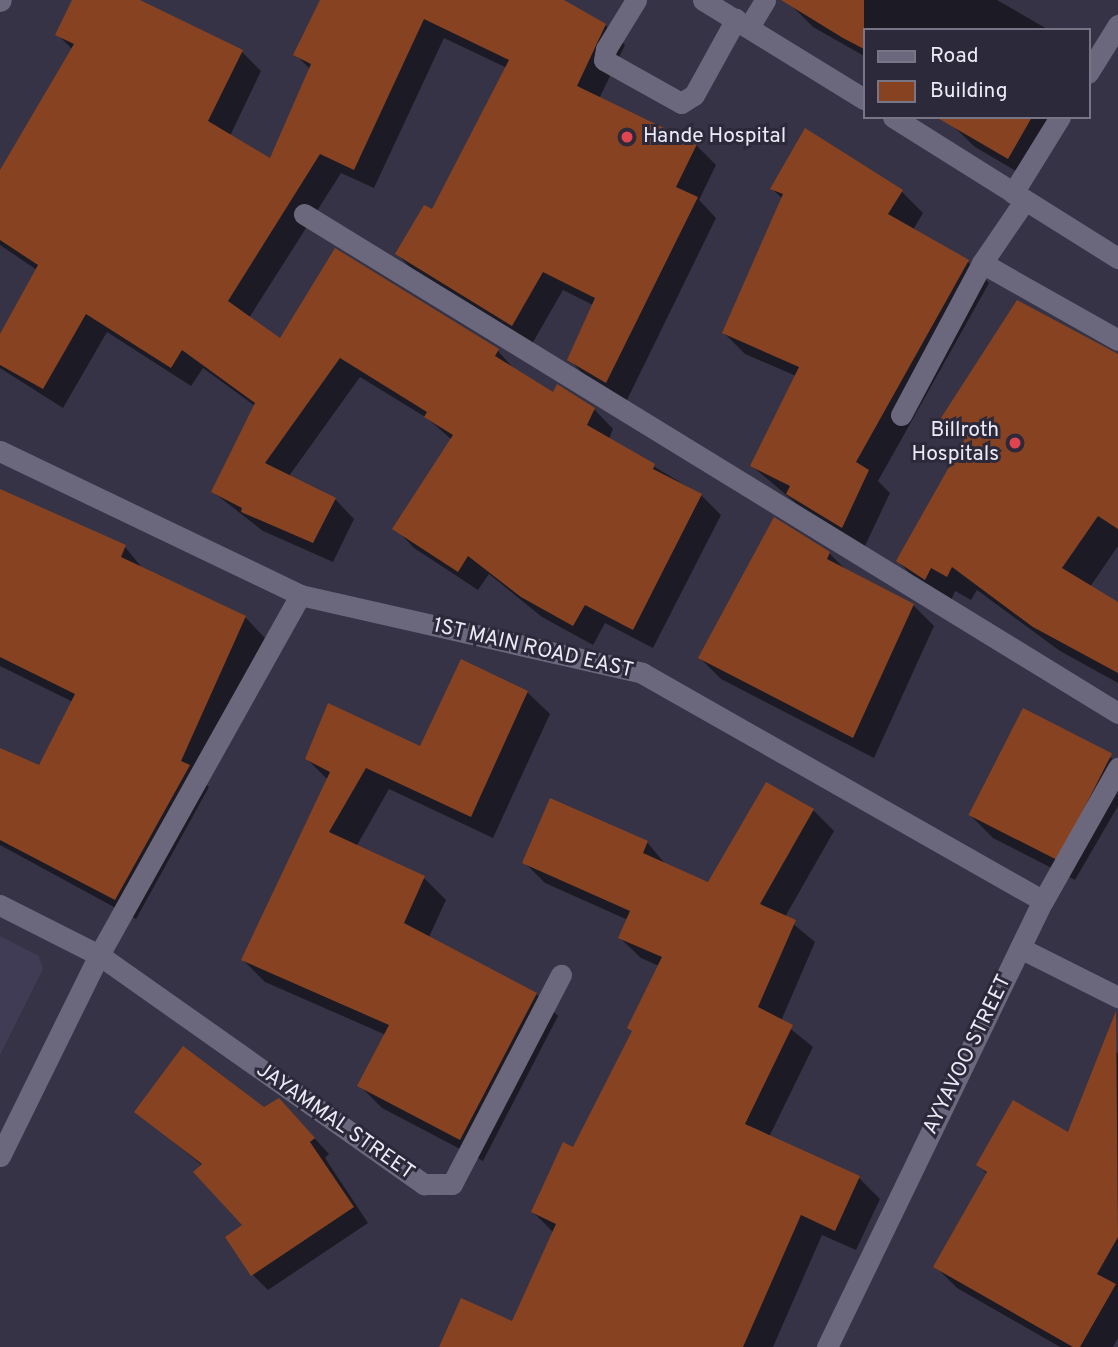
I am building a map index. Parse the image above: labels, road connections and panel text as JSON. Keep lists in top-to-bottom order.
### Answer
{
  "streets": {
    "street": ["1ST MAIN ROAD EAST", "AYYAVOO STREET", "JAYAMMAL STREET"]
  },
  "crossings": [
    ["1ST MAIN ROAD EAST", "AYYAVOO STREET"]
  ],
  "places": ["Hande Hospital", "Billroth Hospitals"],
  "legend": ["Road", "Building"]
}
